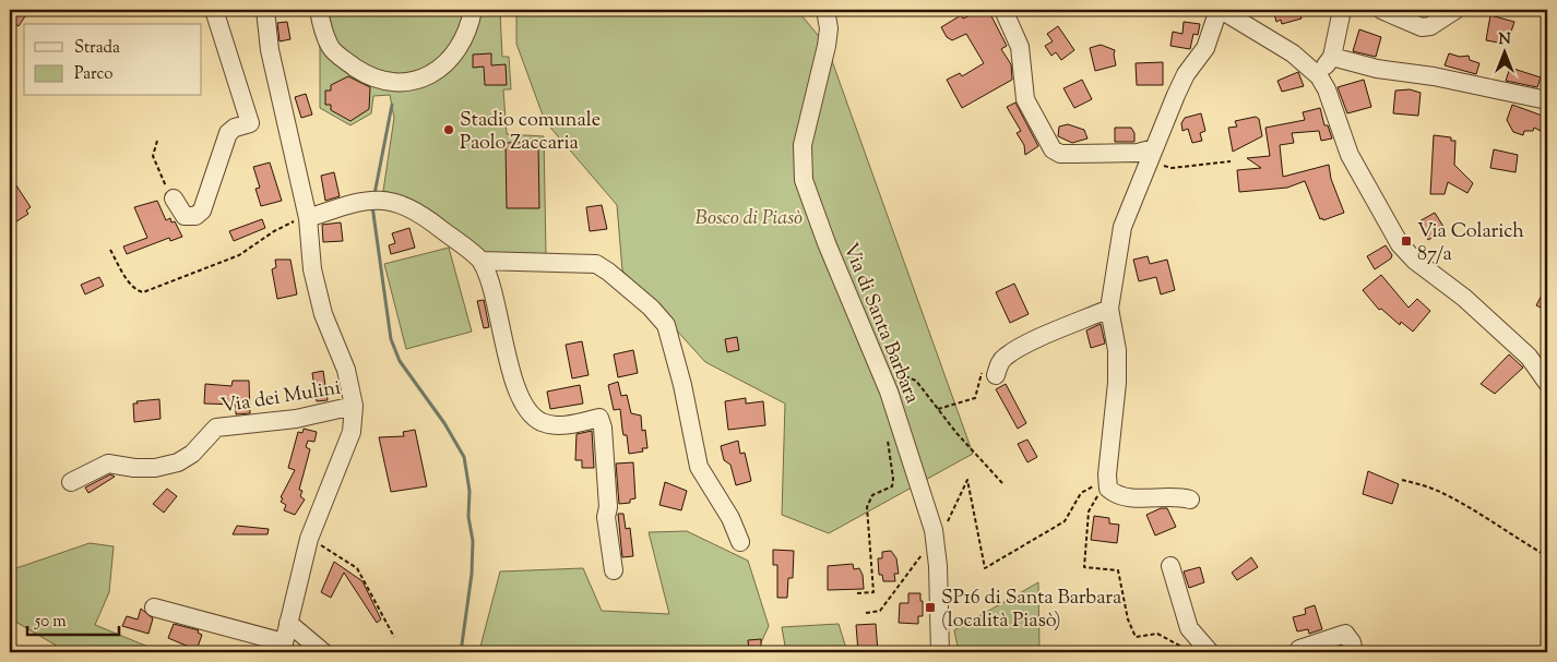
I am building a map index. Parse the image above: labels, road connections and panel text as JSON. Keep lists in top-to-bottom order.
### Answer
{
  "streets": {
    "street": ["Via di Santa Barbara", "Via dei Mulini"]
  },
  "parks": ["Bosco di Piasò"],
  "places": {
    "other": ["Stadio comunale Paolo Zaccaria"],
    "transit": ["Via Colarich 87/a", "SP16 di Santa Barbara (località Piasò)"]
  },
  "legend": ["Strada", "Parco"],
  "scale_bar": "50 m",
  "north": "top"
}
